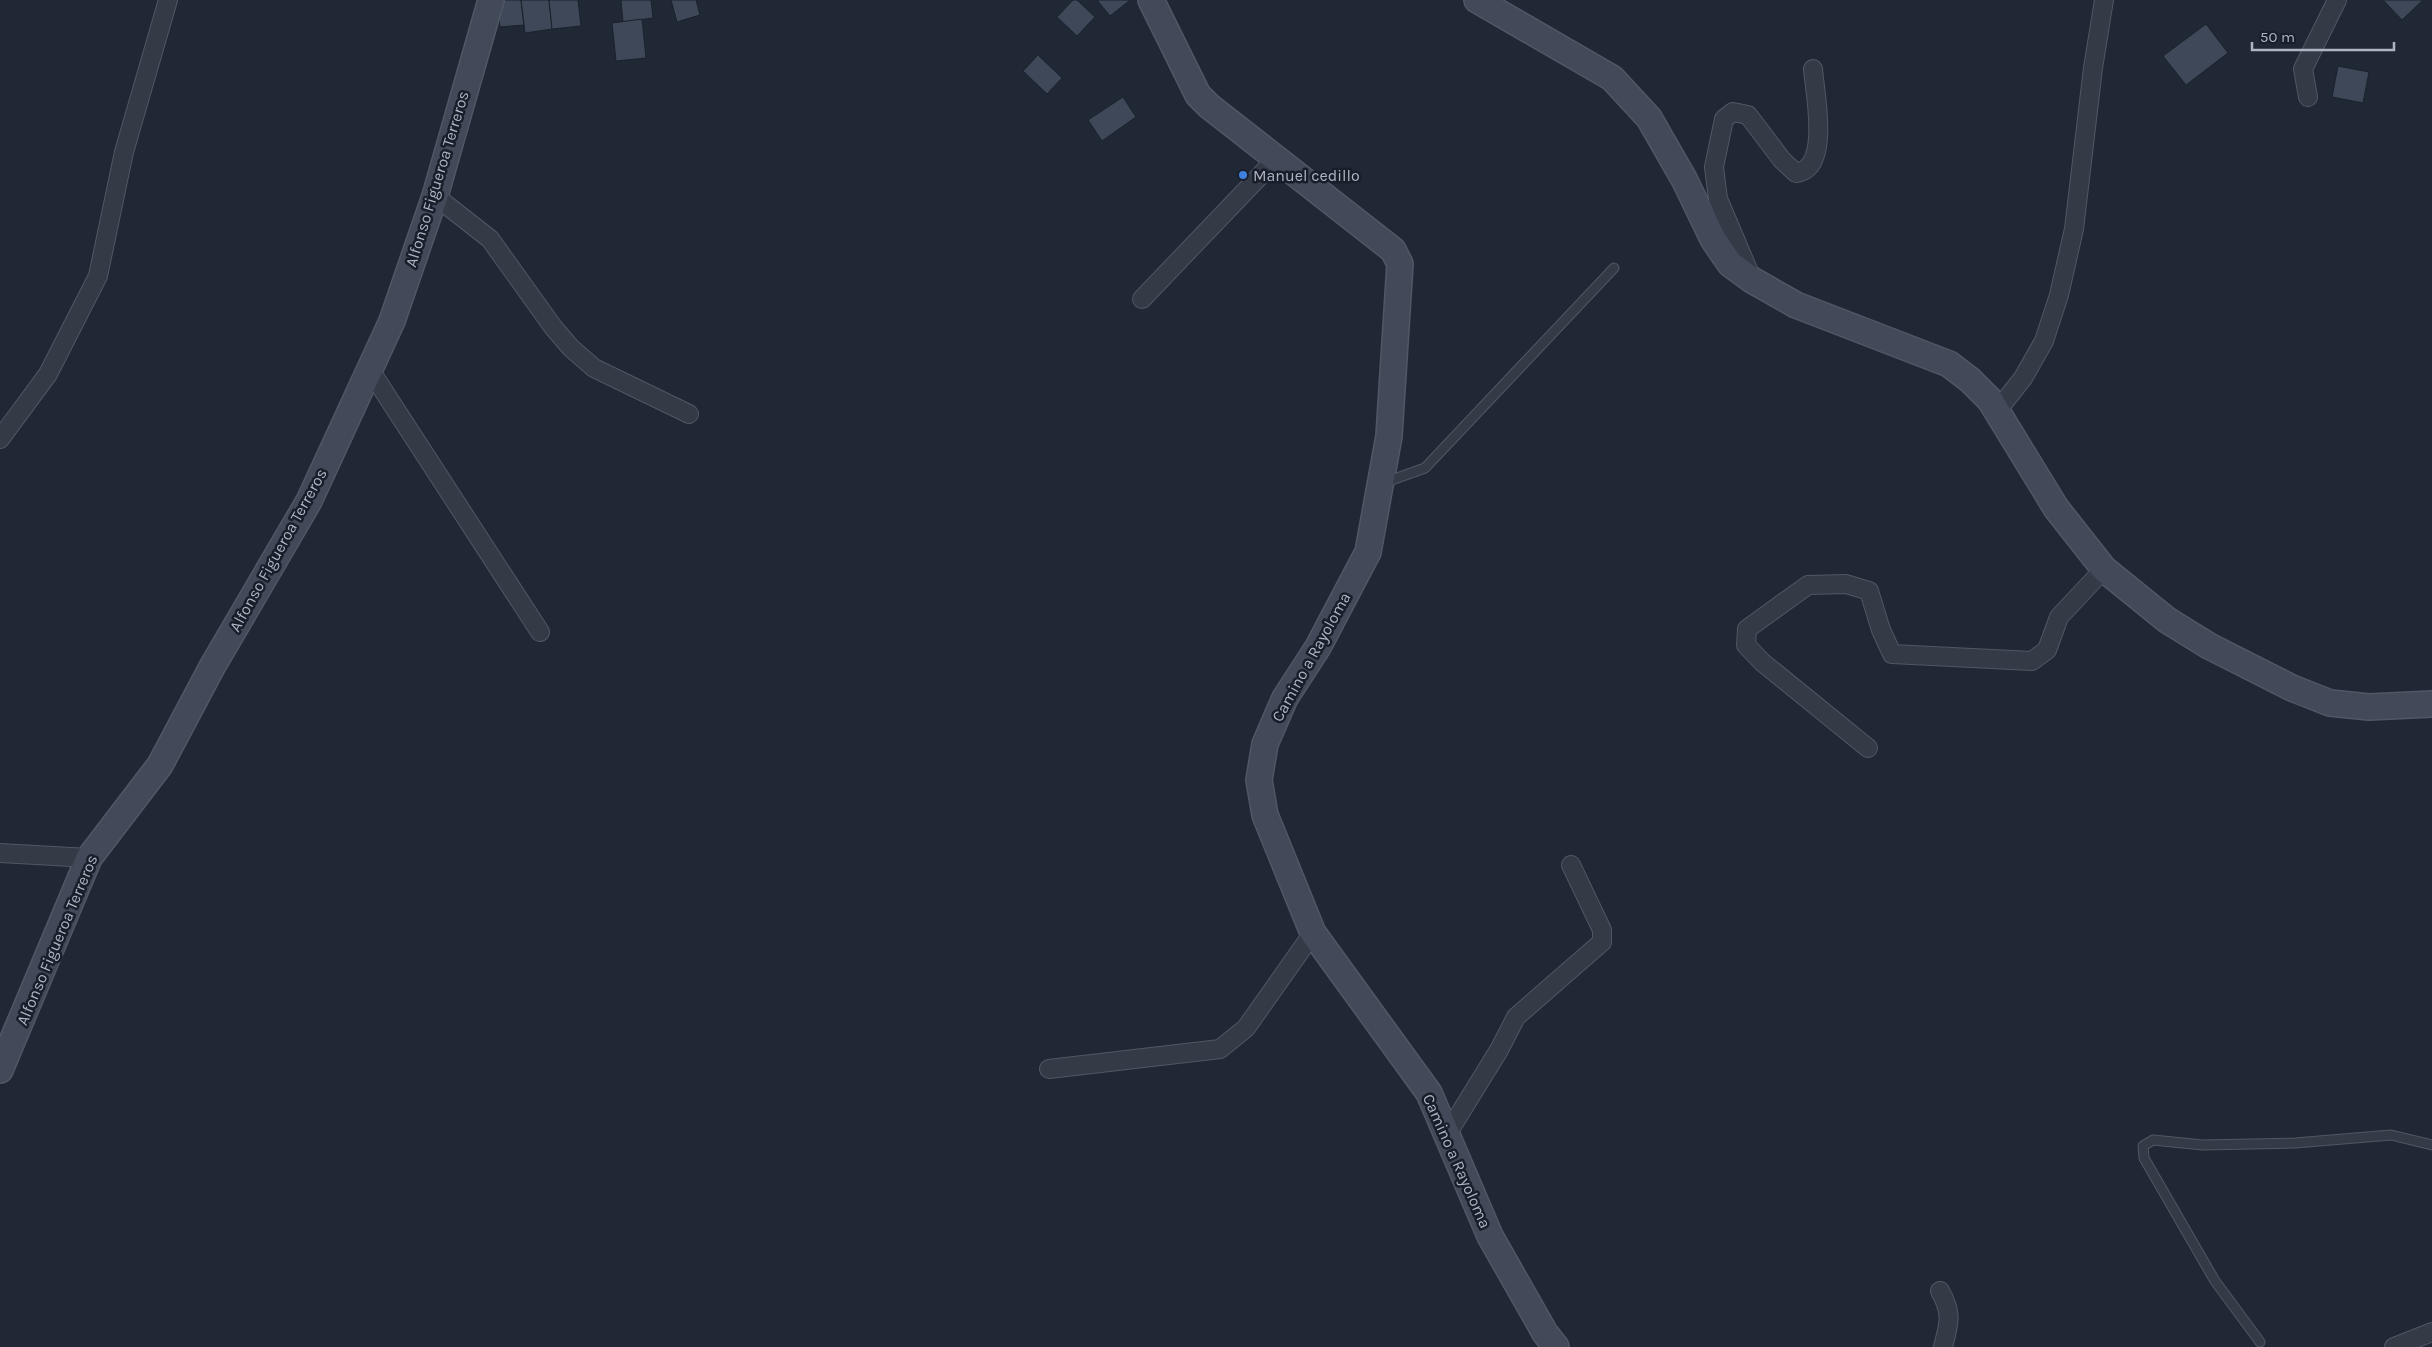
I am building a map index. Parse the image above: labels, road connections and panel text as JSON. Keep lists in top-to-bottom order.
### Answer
{
  "streets": {
    "street": ["Alfonso Figueroa Terreros", "Camino a Rayoloma"]
  },
  "places": ["Manuel cedillo"],
  "scale_bar": "50 m"
}
